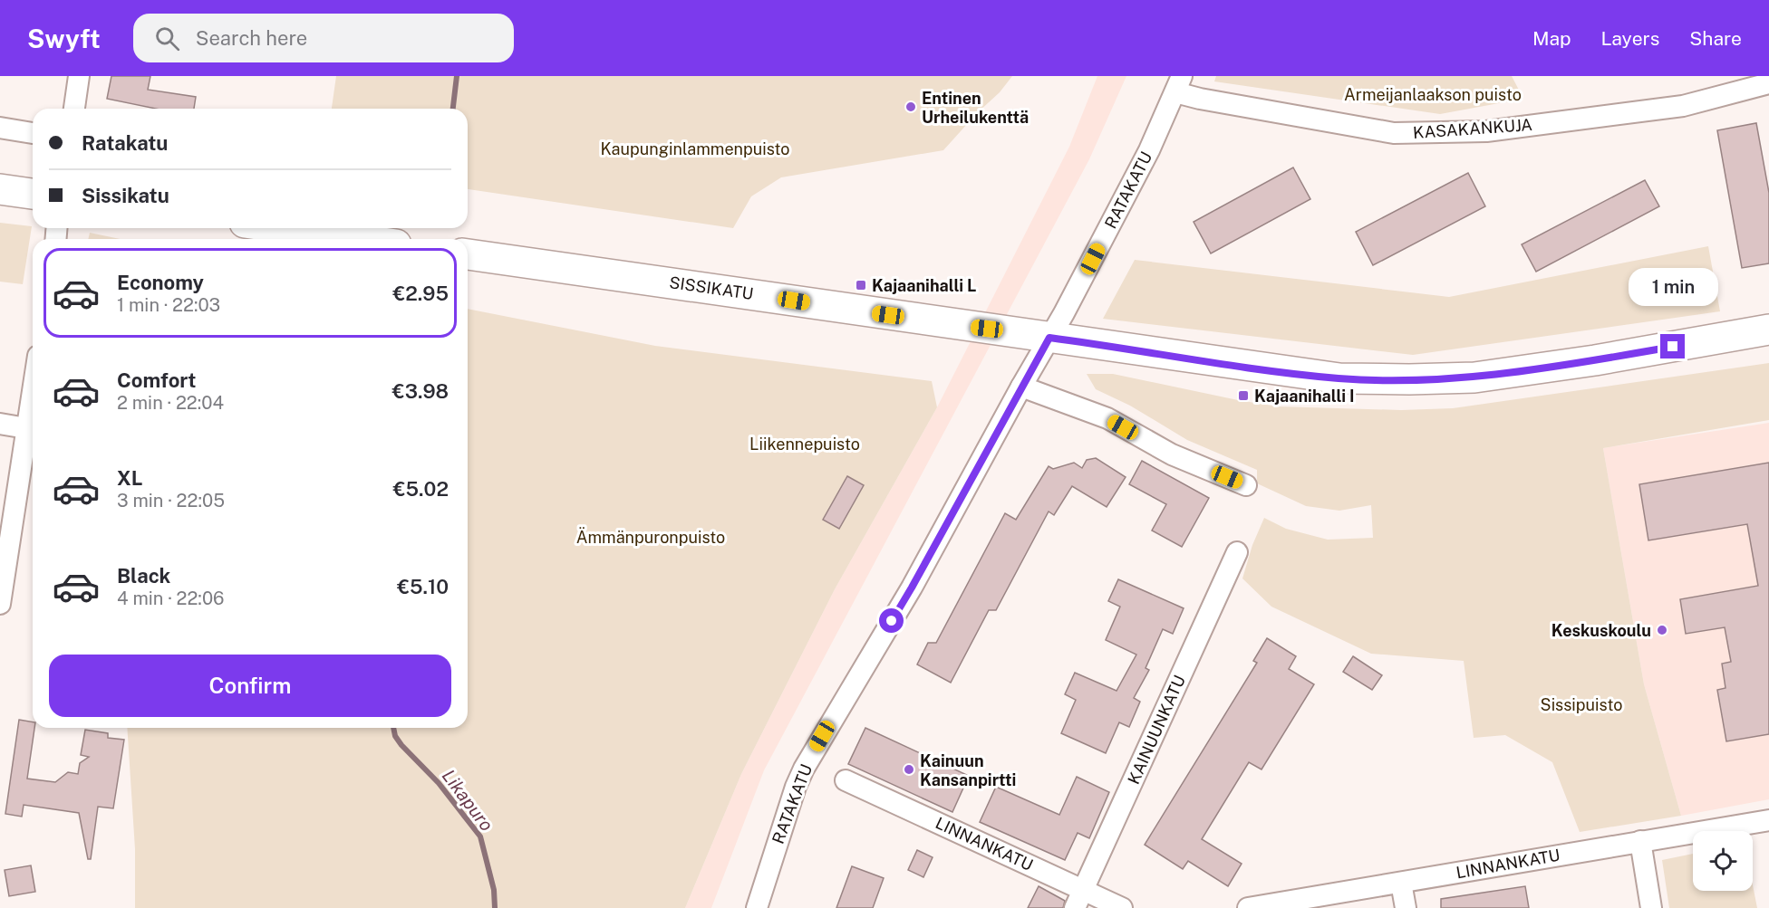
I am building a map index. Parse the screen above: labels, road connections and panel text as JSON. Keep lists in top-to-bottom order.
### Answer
{
  "streets": {
    "main road": ["SISSIKATU"],
    "street": [
      "KASAKANKUJA",
      "RATAKATU",
      "KAINUUNKATU",
      "LINNANKATU"
    ]
  },
  "crossings": [
    ["KASAKANKUJA", "RATAKATU"],
    ["RATAKATU", "SISSIKATU"],
    ["KAINUUNKATU", "LINNANKATU"]
  ],
  "water": ["Likapuro"],
  "parks": [
    "Armeijanlaakson puisto",
    "Kaupunginlammenpuisto",
    "Liikennepuisto",
    "Ämmänpuronpuisto",
    "Sissipuisto"
  ],
  "places": {
    "other": ["Entinen Urheilukenttä", "Keskuskoulu", "Kainuun Kansanpirtti"],
    "transit": ["Kajaanihalli L", "Kajaanihalli I"]
  },
  "page": {
    "header": "Swyft",
    "search": "Search here",
    "nav": ["Map", "Layers", "Share"],
    "banner": ["Ratakatu", "Sissikatu"],
    "list": [
      {
        "name": "Economy",
        "note": "1 min · 22:03",
        "value": "€2.95"
      },
      {
        "name": "Comfort",
        "note": "2 min · 22:04",
        "value": "€3.98"
      },
      {
        "name": "XL",
        "note": "3 min · 22:05",
        "value": "€5.02"
      },
      {
        "name": "Black",
        "note": "4 min · 22:06",
        "value": "€5.10"
      }
    ],
    "bubble": "1 min",
    "buttons": "Confirm"
  }
}
